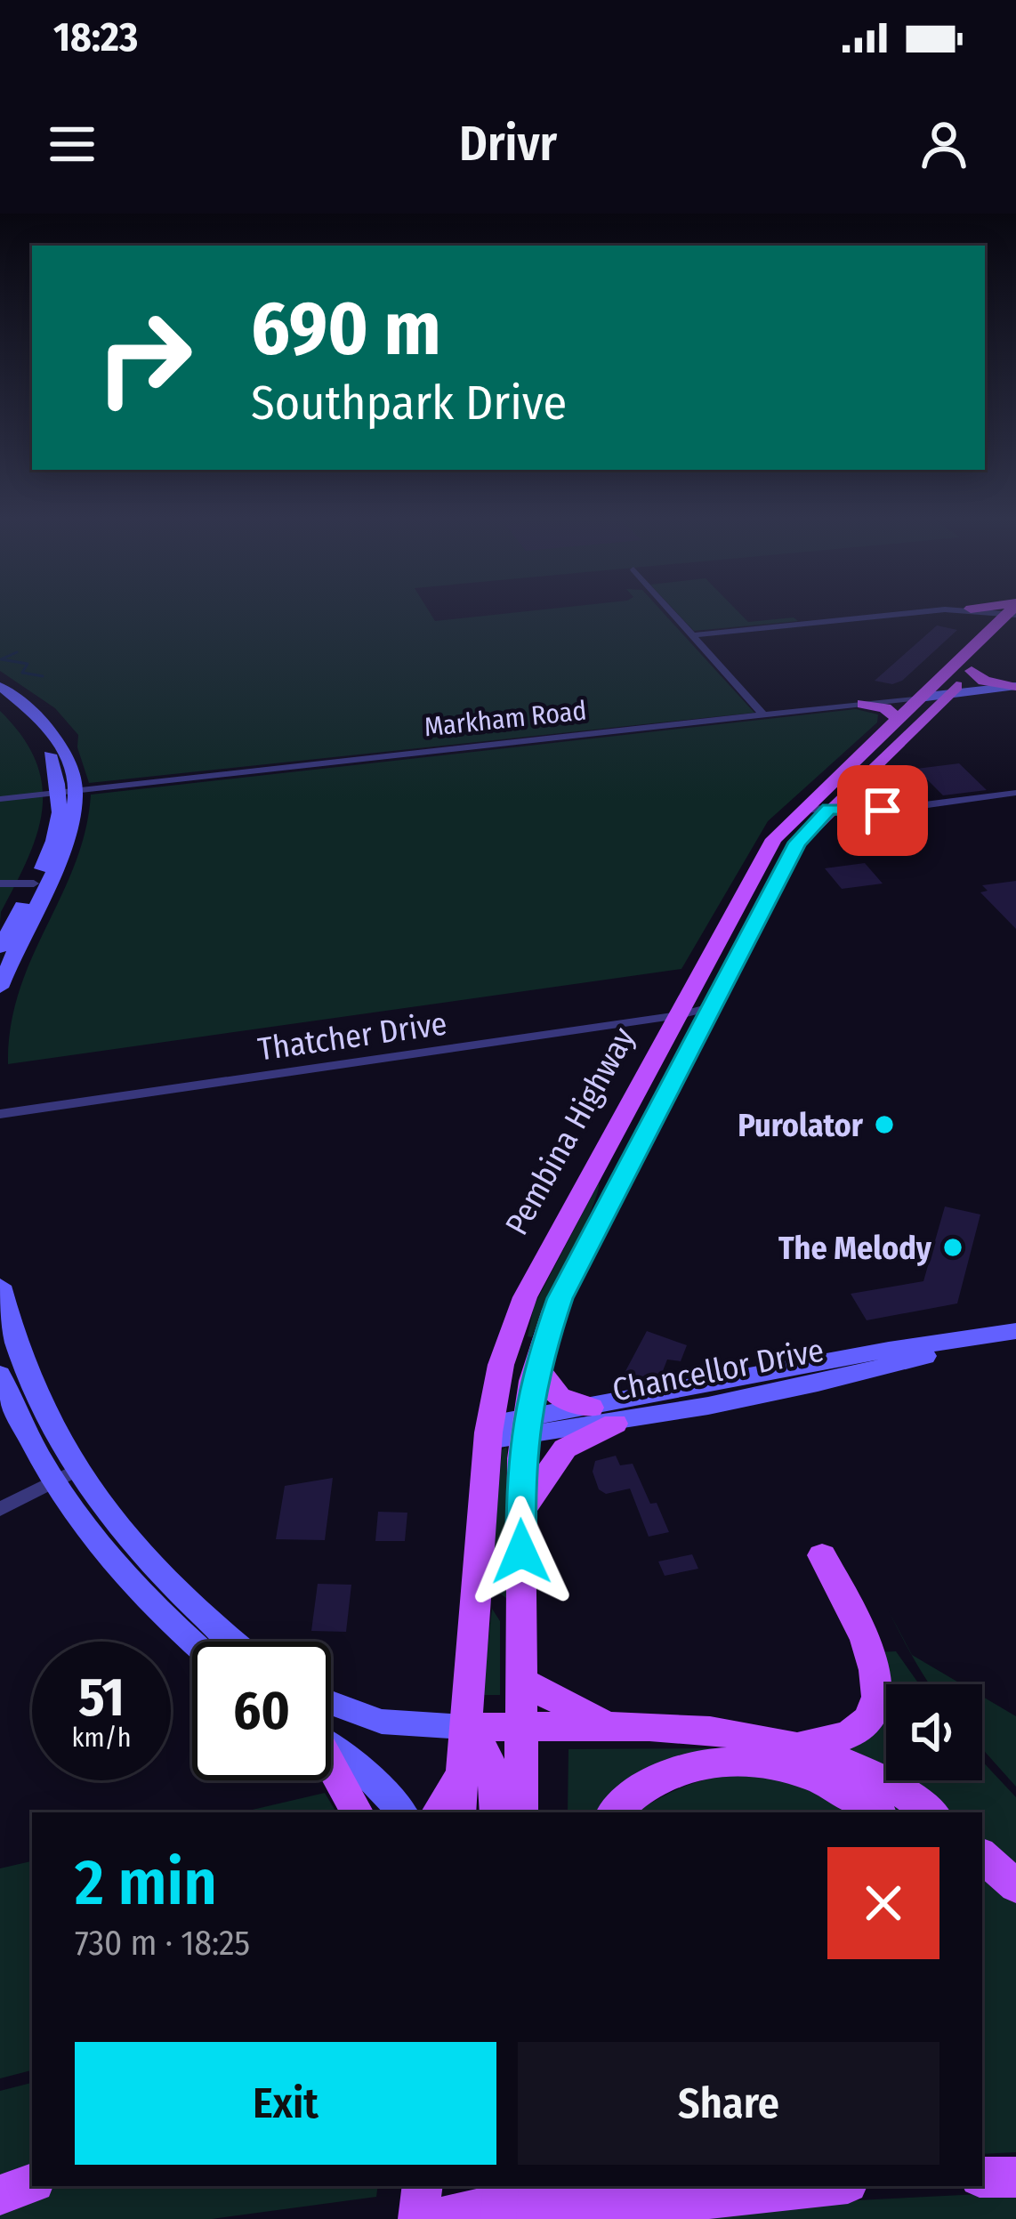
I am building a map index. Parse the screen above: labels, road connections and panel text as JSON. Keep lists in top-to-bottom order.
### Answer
{
  "streets": {
    "main road": ["Markham Road", "Pembina Highway", "Chancellor Drive"],
    "street": ["Thatcher Drive"]
  },
  "crossings": [
    ["Markham Road", "Pembina Highway"],
    ["Thatcher Drive", "Pembina Highway"],
    ["Pembina Highway", "Chancellor Drive"]
  ],
  "places": ["Purolator", "The Melody"],
  "page": {
    "status": "18:23",
    "header": "Drivr",
    "turn": ["690 m", "Southpark Drive"],
    "speed": "51 km/h",
    "limit": "60",
    "heading": ["2 min", "730 m · 18:25"],
    "buttons": ["Exit", "Share"]
  }
}
